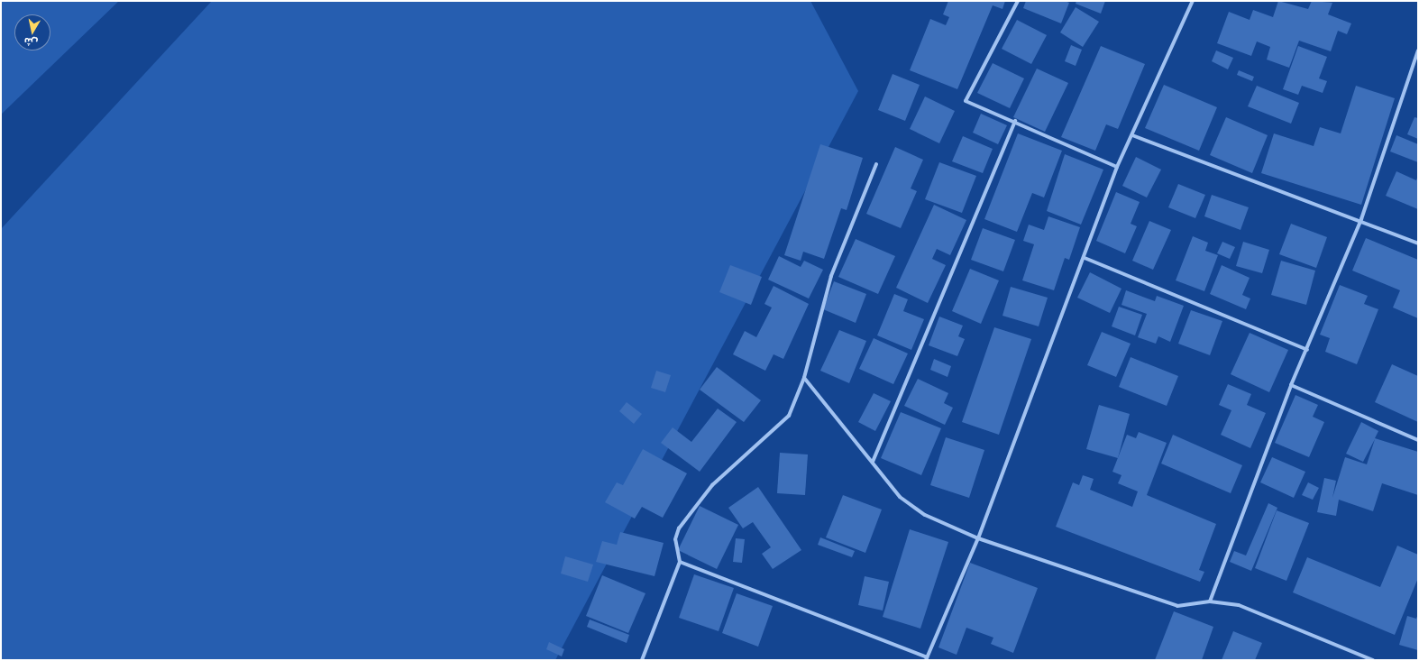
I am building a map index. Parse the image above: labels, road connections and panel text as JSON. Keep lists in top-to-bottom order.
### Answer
{
  "north": "bottom"
}
